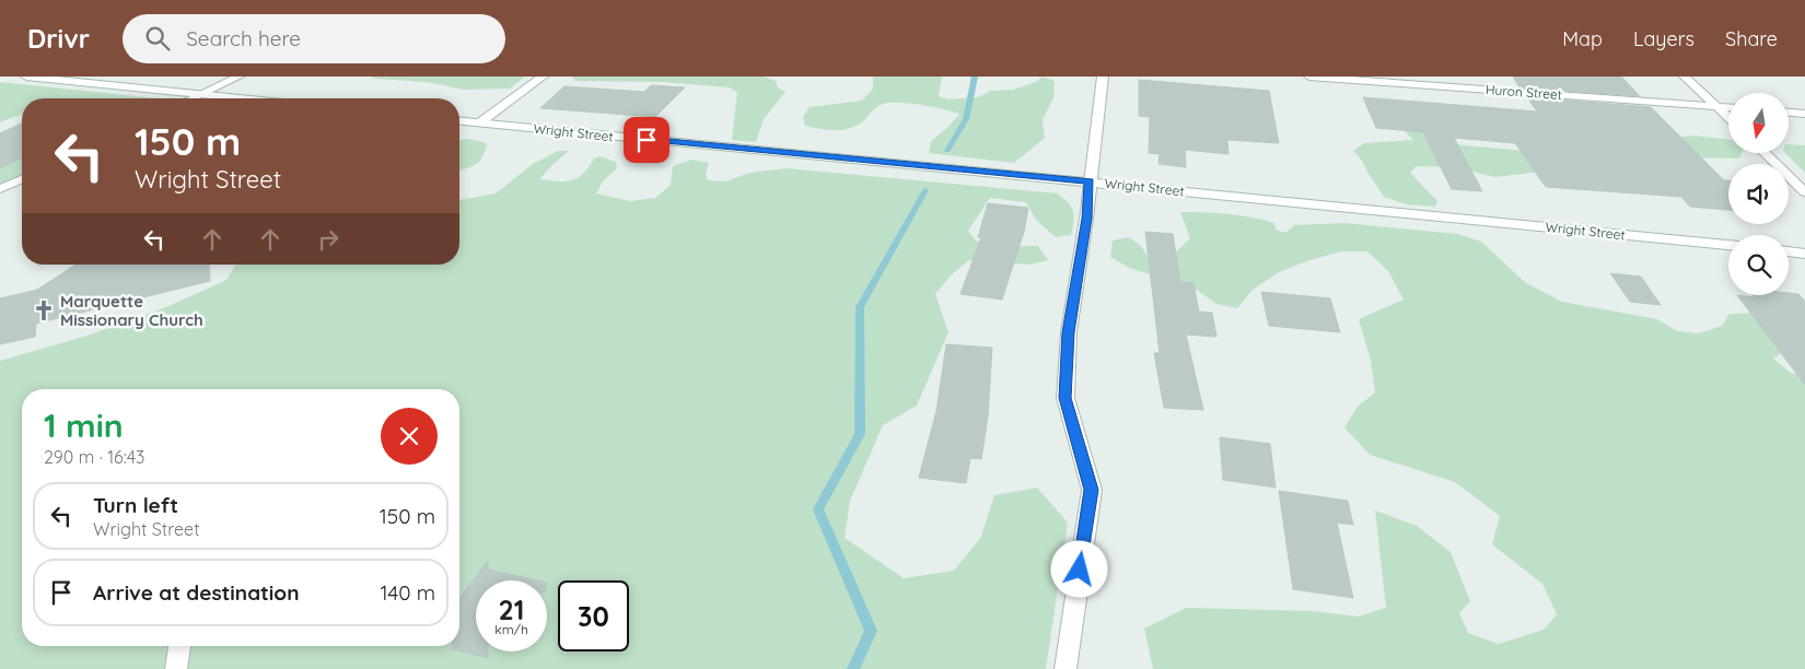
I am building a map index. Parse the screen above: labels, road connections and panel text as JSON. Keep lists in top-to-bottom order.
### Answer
{
  "streets": {
    "street": ["Huron Street", "Wright Street"]
  },
  "places": {
    "church": ["Marquette Missionary Church"]
  },
  "north": "bottom",
  "page": {
    "header": "Drivr",
    "search": "Search here",
    "nav": ["Map", "Layers", "Share"],
    "turn": ["150 m", "Wright Street"],
    "heading": ["1 min", "290 m · 16:43"],
    "list": [
      {
        "name": "Turn left",
        "note": "Wright Street",
        "value": "150 m"
      },
      {
        "name": "Arrive at destination",
        "value": "140 m"
      }
    ],
    "speed": "21 km/h",
    "limit": "30"
  }
}
